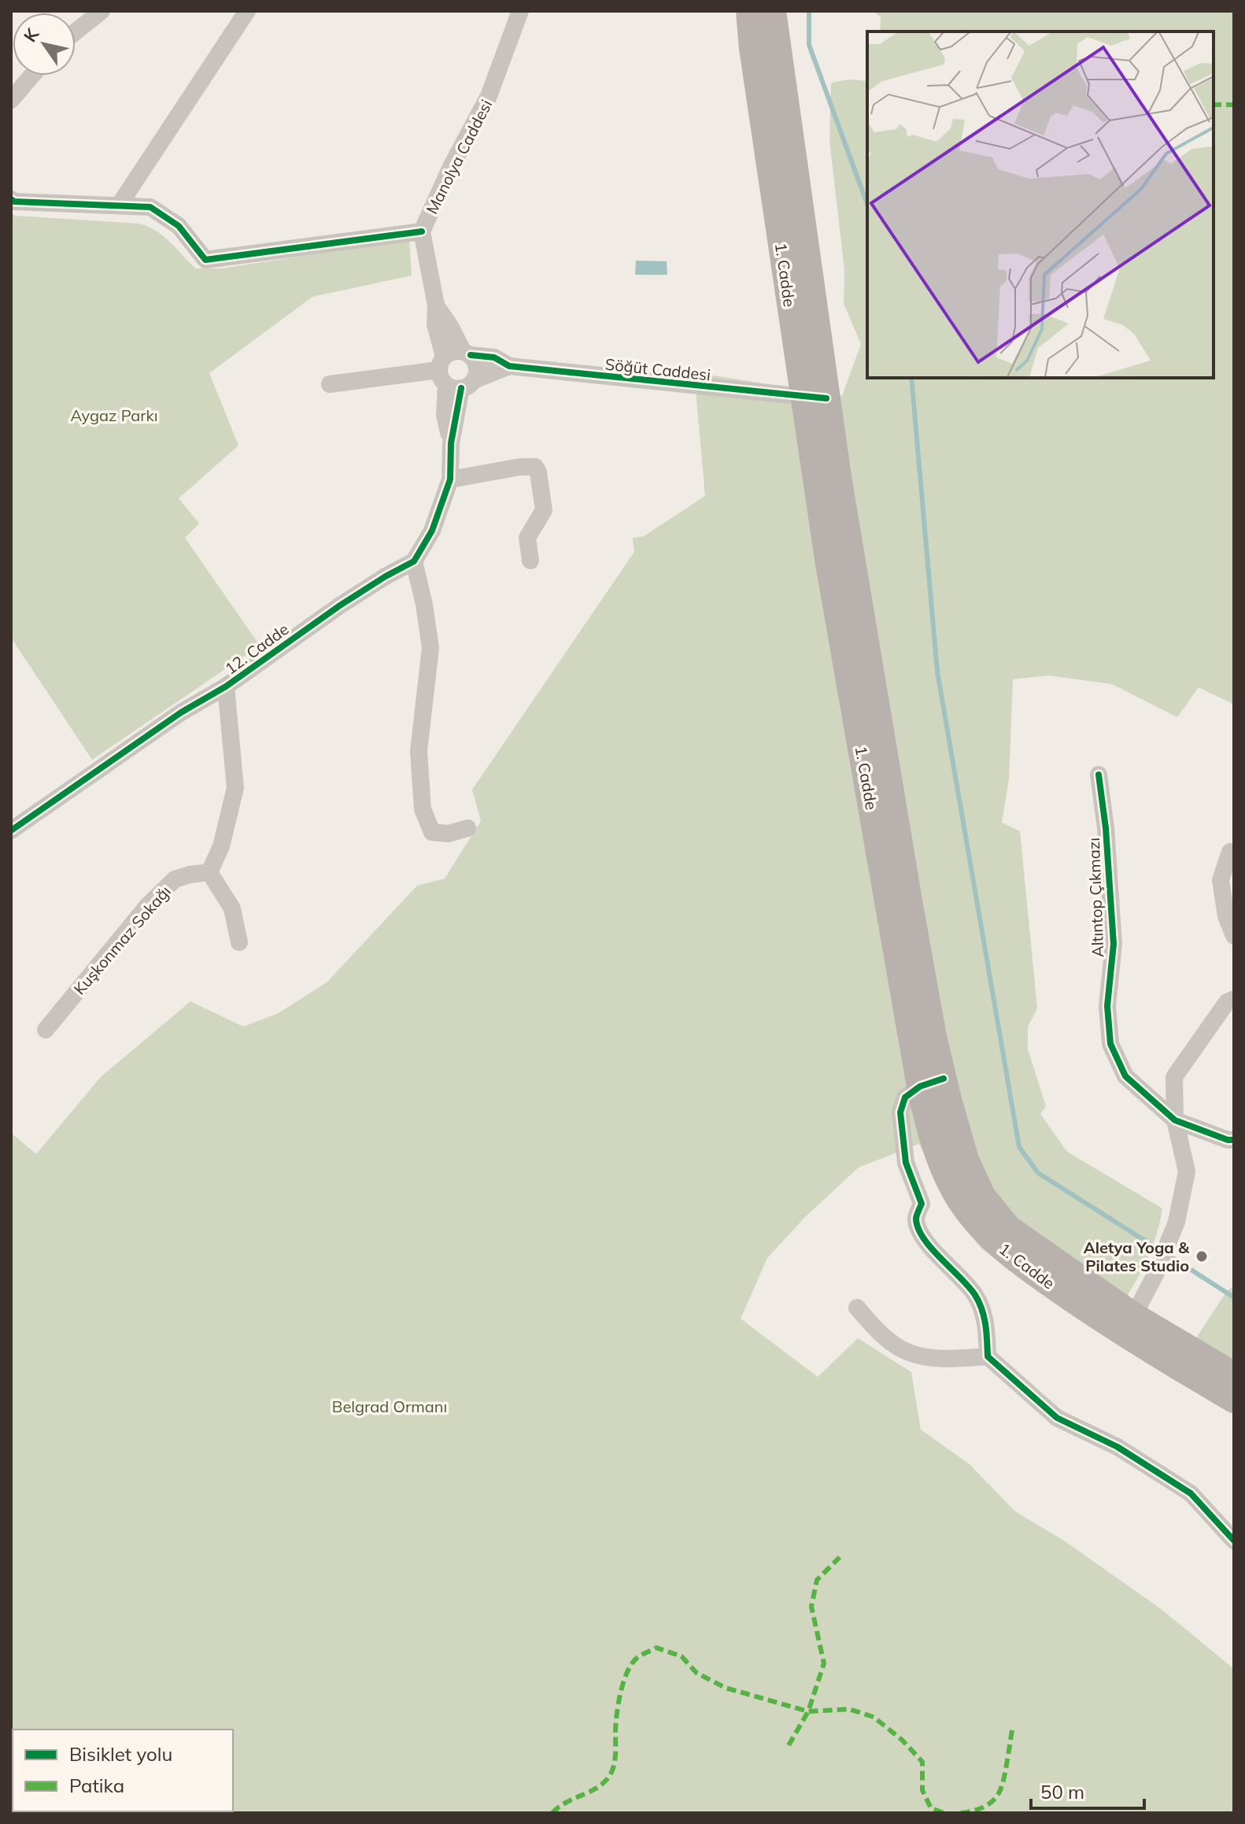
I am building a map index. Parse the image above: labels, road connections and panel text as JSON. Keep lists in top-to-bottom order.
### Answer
{
  "streets": {
    "main road": ["1. Cadde"],
    "street": [
      "Manolya Caddesi",
      "Söğüt Caddesi",
      "12. Cadde",
      "Altıntop Çıkmazı",
      "Kuşkonmaz Sokağı"
    ]
  },
  "crossings": [
    ["1. Cadde", "Söğüt Caddesi"]
  ],
  "parks": ["Aygaz Parkı", "Belgrad Ormanı"],
  "places": ["Aletya Yoga & Pilates Studio"],
  "legend": ["Bisiklet yolu", "Patika"],
  "scale_bar": "50 m",
  "north": "top left"
}
